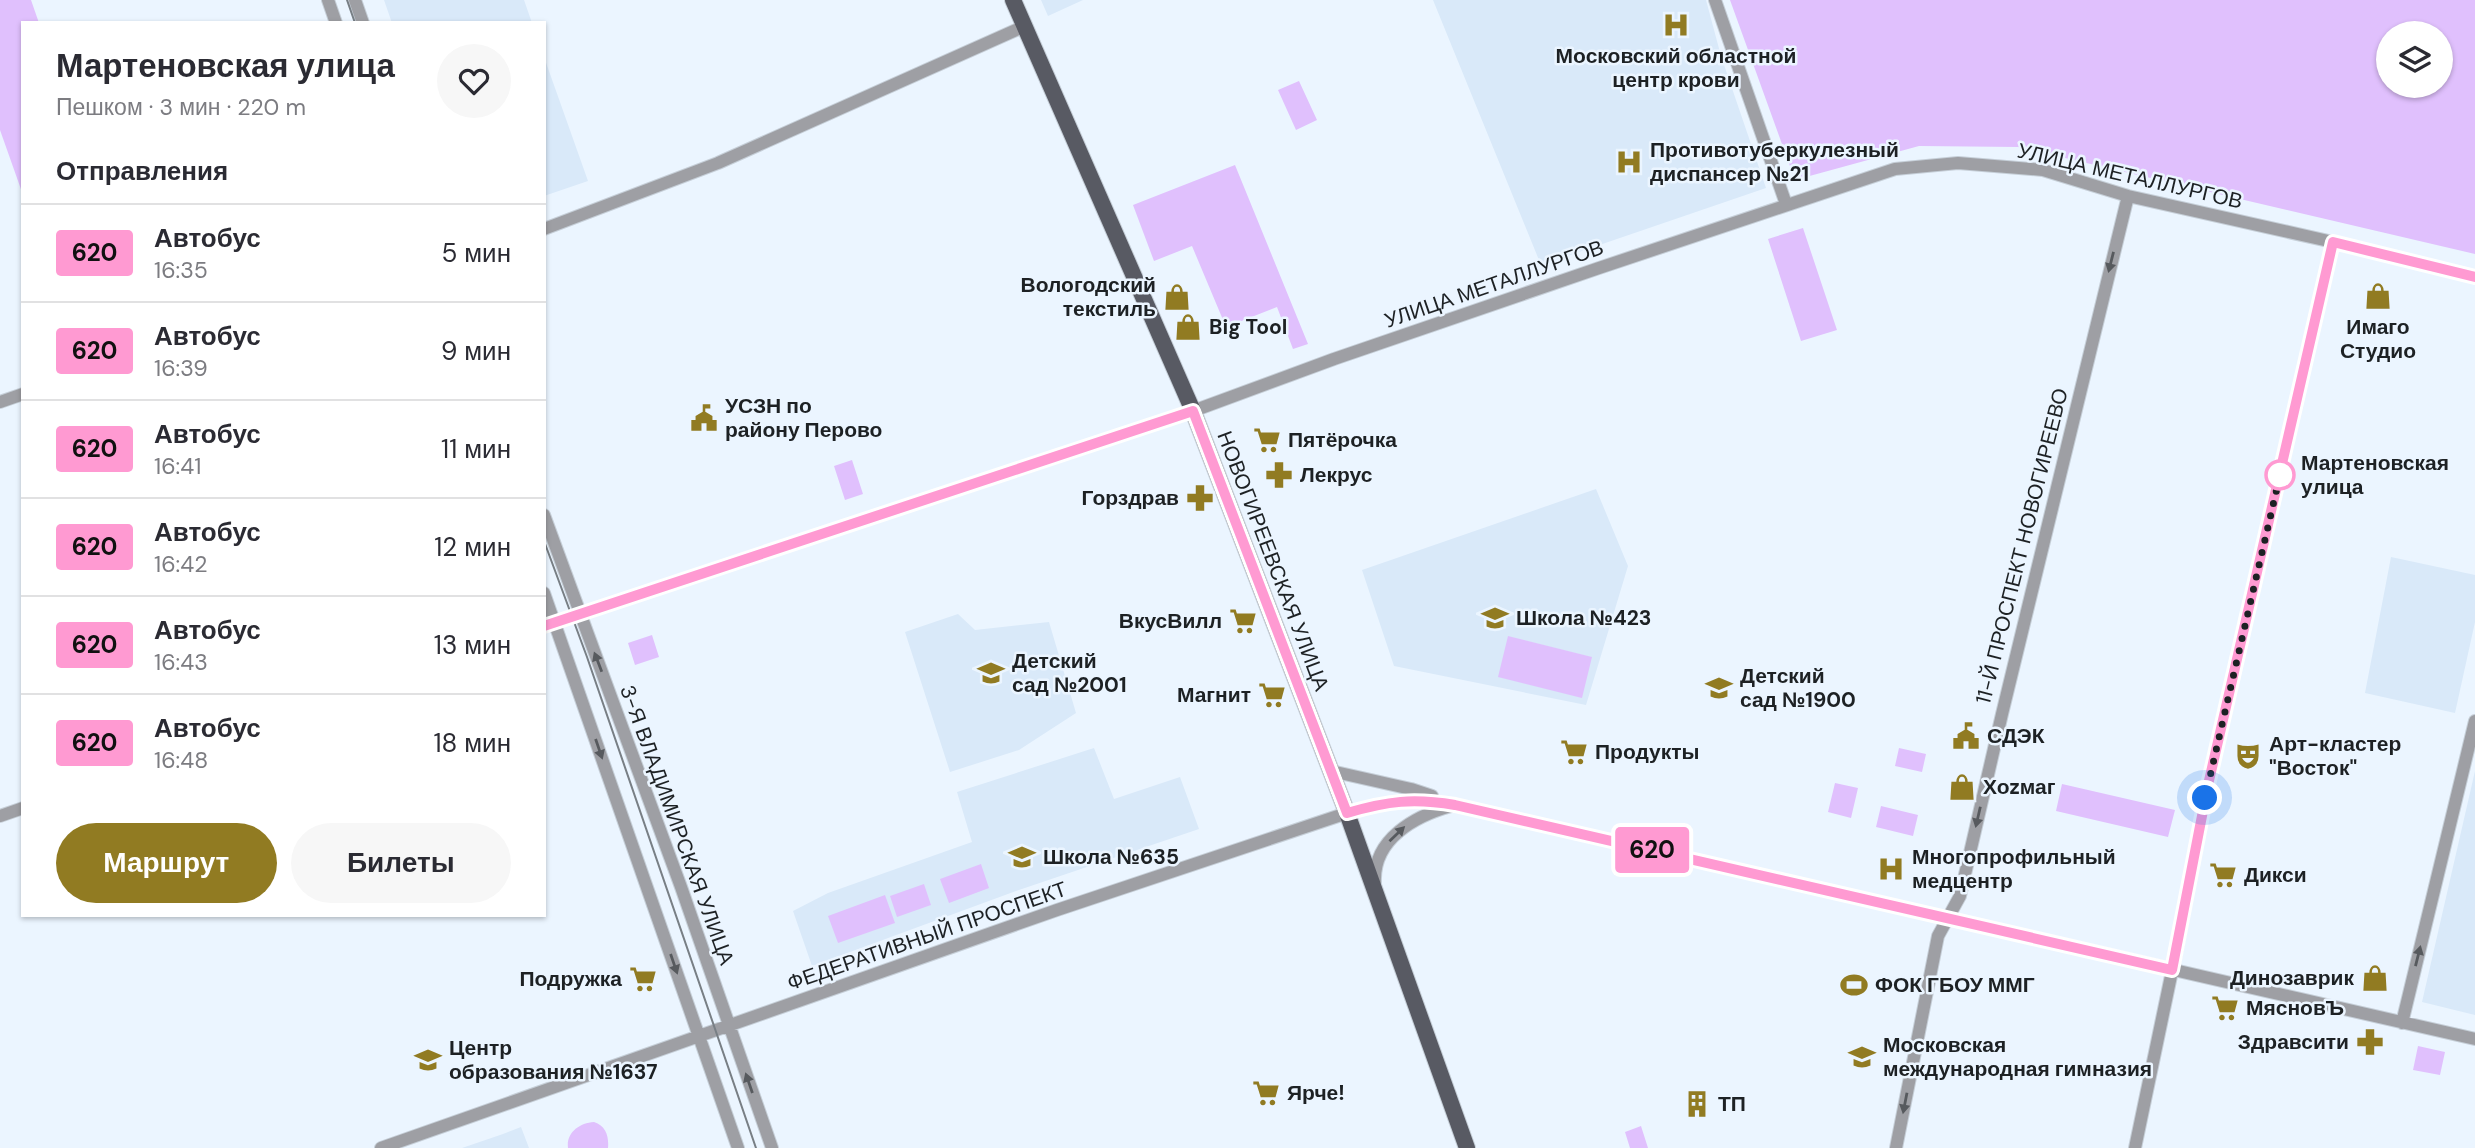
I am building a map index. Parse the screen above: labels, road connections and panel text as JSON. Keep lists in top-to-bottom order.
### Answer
{
  "streets": {
    "main road": ["НОВОГИРЕЕВСКАЯ УЛИЦА"],
    "street": [
      "УЛИЦА МЕТАЛЛУРГОВ",
      "11-Й ПРОСПЕКТ НОВОГИРЕЕВО",
      "3-Я ВЛАДИМИРСКАЯ УЛИЦА",
      "ФЕДЕРАТИВНЫЙ ПРОСПЕКТ"
    ]
  },
  "crossings": [
    ["УЛИЦА МЕТАЛЛУРГОВ", "11-Й ПРОСПЕКТ НОВОГИРЕЕВО"],
    ["УЛИЦА МЕТАЛЛУРГОВ", "НОВОГИРЕЕВСКАЯ УЛИЦА"],
    ["УЛИЦА МЕТАЛЛУРГОВ", "3-Я ВЛАДИМИРСКАЯ УЛИЦА"],
    ["11-Й ПРОСПЕКТ НОВОГИРЕЕВО", "ФЕДЕРАТИВНЫЙ ПРОСПЕКТ"],
    ["НОВОГИРЕЕВСКАЯ УЛИЦА", "ФЕДЕРАТИВНЫЙ ПРОСПЕКТ"],
    ["3-Я ВЛАДИМИРСКАЯ УЛИЦА", "ФЕДЕРАТИВНЫЙ ПРОСПЕКТ"]
  ],
  "one_way": ["11-Й ПРОСПЕКТ НОВОГИРЕЕВО"],
  "places": {
    "hospital": ["Московский областной центр крови", "Противотуберкулезный диспансер №21", "Многопрофильный медцентр"],
    "shop": [
      "Имаго Студио",
      "Вологодский текстиль",
      "Big Tool",
      "Хоzмаг",
      "Динозаврик"
    ],
    "public building": ["УСЗН по району Перово", "СДЭК"],
    "supermarket": [
      "Пятёрочка",
      "ВкусВилл",
      "Магнит",
      "Продукты",
      "Дикси",
      "Подружка",
      "МясновЪ",
      "Ярче!"
    ],
    "pharmacy": ["Лекрус", "Горздрав", "Здравсити"],
    "other": ["Мартеновская улица"],
    "school or university": [
      "Школа №423",
      "Детский сад №2001",
      "Детский сад №1900",
      "Школа №635",
      "Московская международная гимназия",
      "Центр образования №1637"
    ],
    "theatre": ["Арт-кластер \"Восток\""],
    "sports": ["ФОК ГБОУ ММГ"],
    "building": ["ТП"]
  },
  "lines": ["bus line 620"],
  "page": {
    "on_map": "620",
    "heading": [
      ["Мартеновская улица", "Пешком · 3 мин · 220 m"],
      "Отправления"
    ],
    "list": [
      {
        "mark": "620",
        "name": "Автобус",
        "note": "16:35",
        "value": "5 мин"
      },
      {
        "mark": "620",
        "name": "Автобус",
        "note": "16:39",
        "value": "9 мин"
      },
      {
        "mark": "620",
        "name": "Автобус",
        "note": "16:41",
        "value": "11 мин"
      },
      {
        "mark": "620",
        "name": "Автобус",
        "note": "16:42",
        "value": "12 мин"
      },
      {
        "mark": "620",
        "name": "Автобус",
        "note": "16:43",
        "value": "13 мин"
      },
      {
        "mark": "620",
        "name": "Автобус",
        "note": "16:48",
        "value": "18 мин"
      }
    ],
    "buttons": ["Маршрут", "Билеты"]
  }
}
